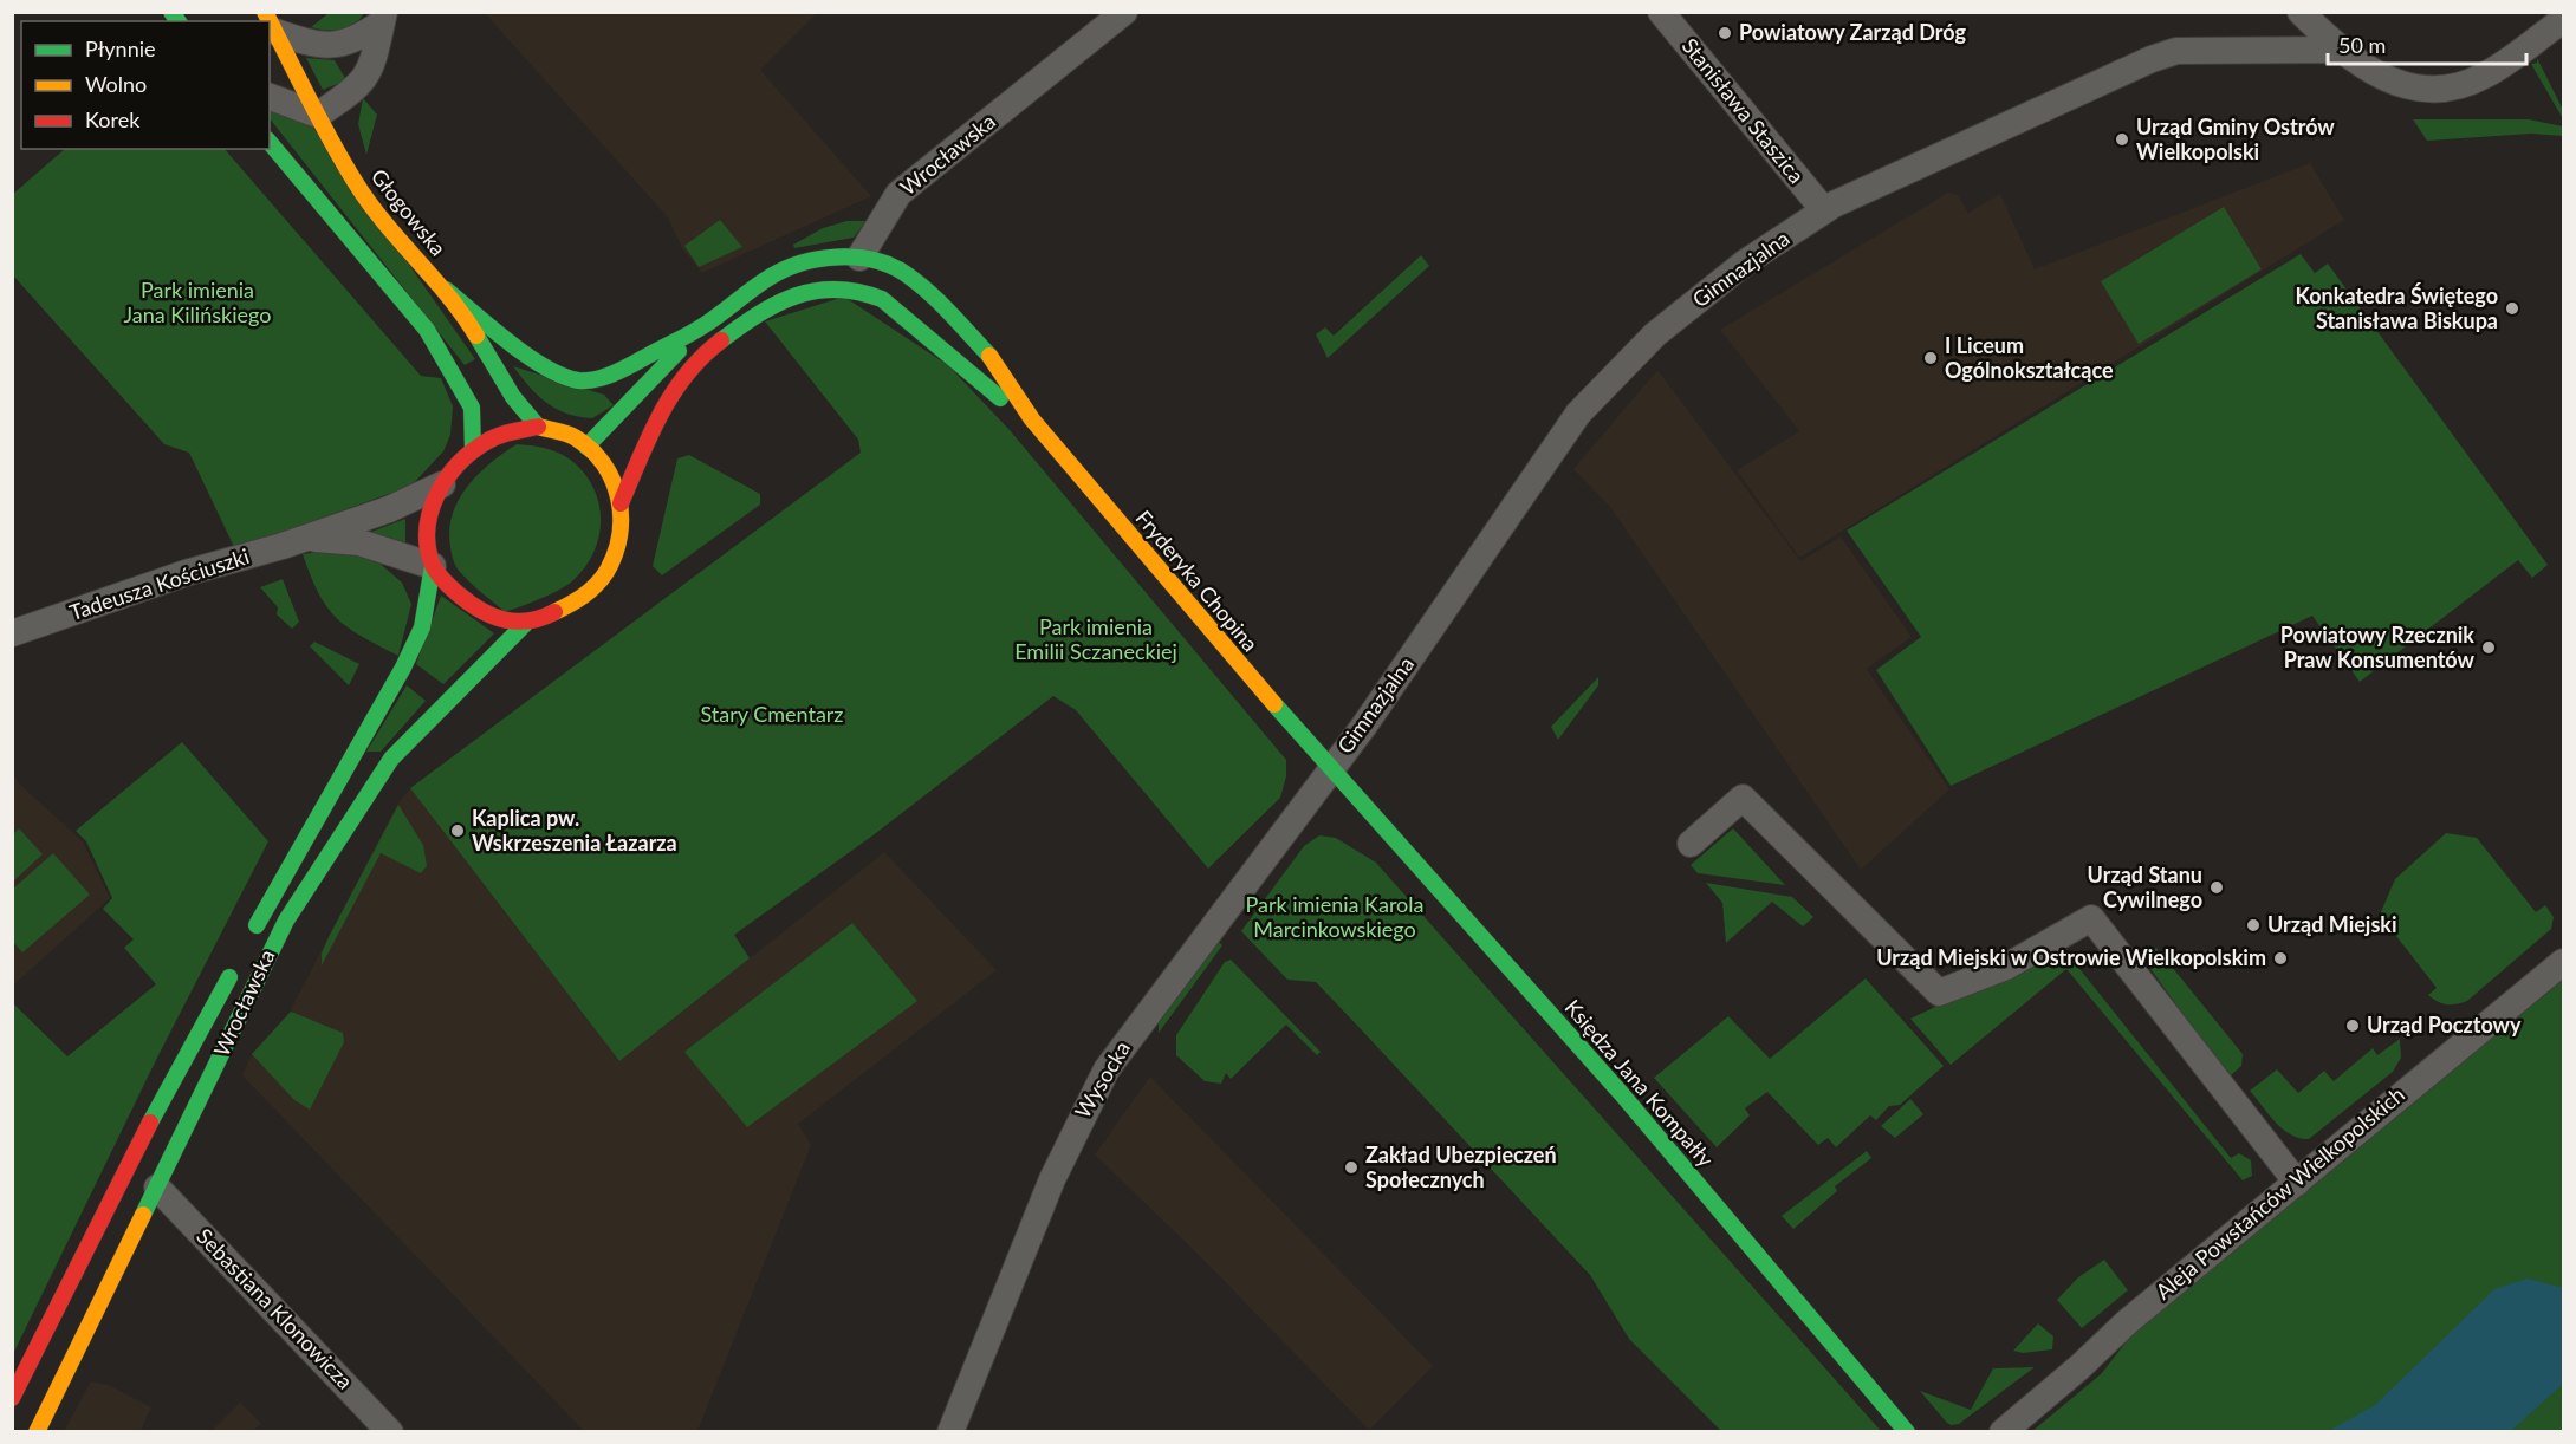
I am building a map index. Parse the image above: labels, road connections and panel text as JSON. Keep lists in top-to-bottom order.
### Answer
{
  "streets": {
    "main road": [
      "Wrocławska",
      "Głogowska",
      "Fryderyka Chopina",
      "Księdza Jana Kompałły"
    ],
    "street": [
      "Stanisława Staszica",
      "Gimnazjalna",
      "Tadeusza Kościuszki",
      "Wysocka",
      "Aleja Powstańców Wielkopolskich",
      "Sebastiana Klonowicza"
    ]
  },
  "crossings": [
    ["Stanisława Staszica", "Gimnazjalna"],
    ["Wrocławska", "Głogowska"],
    ["Wrocławska", "Fryderyka Chopina"],
    ["Wrocławska", "Tadeusza Kościuszki"],
    ["Wrocławska", "Sebastiana Klonowicza"],
    ["Głogowska", "Fryderyka Chopina"],
    ["Głogowska", "Tadeusza Kościuszki"],
    ["Gimnazjalna", "Fryderyka Chopina"],
    ["Gimnazjalna", "Wysocka"],
    ["Gimnazjalna", "Księdza Jana Kompałły"],
    ["Fryderyka Chopina", "Tadeusza Kościuszki"],
    ["Fryderyka Chopina", "Wysocka"],
    ["Fryderyka Chopina", "Księdza Jana Kompałły"],
    ["Wysocka", "Księdza Jana Kompałły"]
  ],
  "parks": [
    "Park imienia Jana Kilińskiego",
    "Park imienia Emilii Sczaneckiej",
    "Stary Cmentarz",
    "Park imienia Karola Marcinkowskiego"
  ],
  "places": [
    "Powiatowy Zarząd Dróg",
    "Urząd Gminy Ostrów Wielkopolski",
    "Konkatedra Świętego Stanisława Biskupa",
    "I Liceum Ogólnokształcące",
    "Powiatowy Rzecznik Praw Konsumentów",
    "Kaplica pw. Wskrzeszenia Łazarza",
    "Urząd Stanu Cywilnego",
    "Urząd Miejski",
    "Urząd Miejski w Ostrowie Wielkopolskim",
    "Urząd Pocztowy",
    "Zakład Ubezpieczeń Społecznych"
  ],
  "legend": ["Płynnie", "Wolno", "Korek"],
  "scale_bar": "50 m"
}
